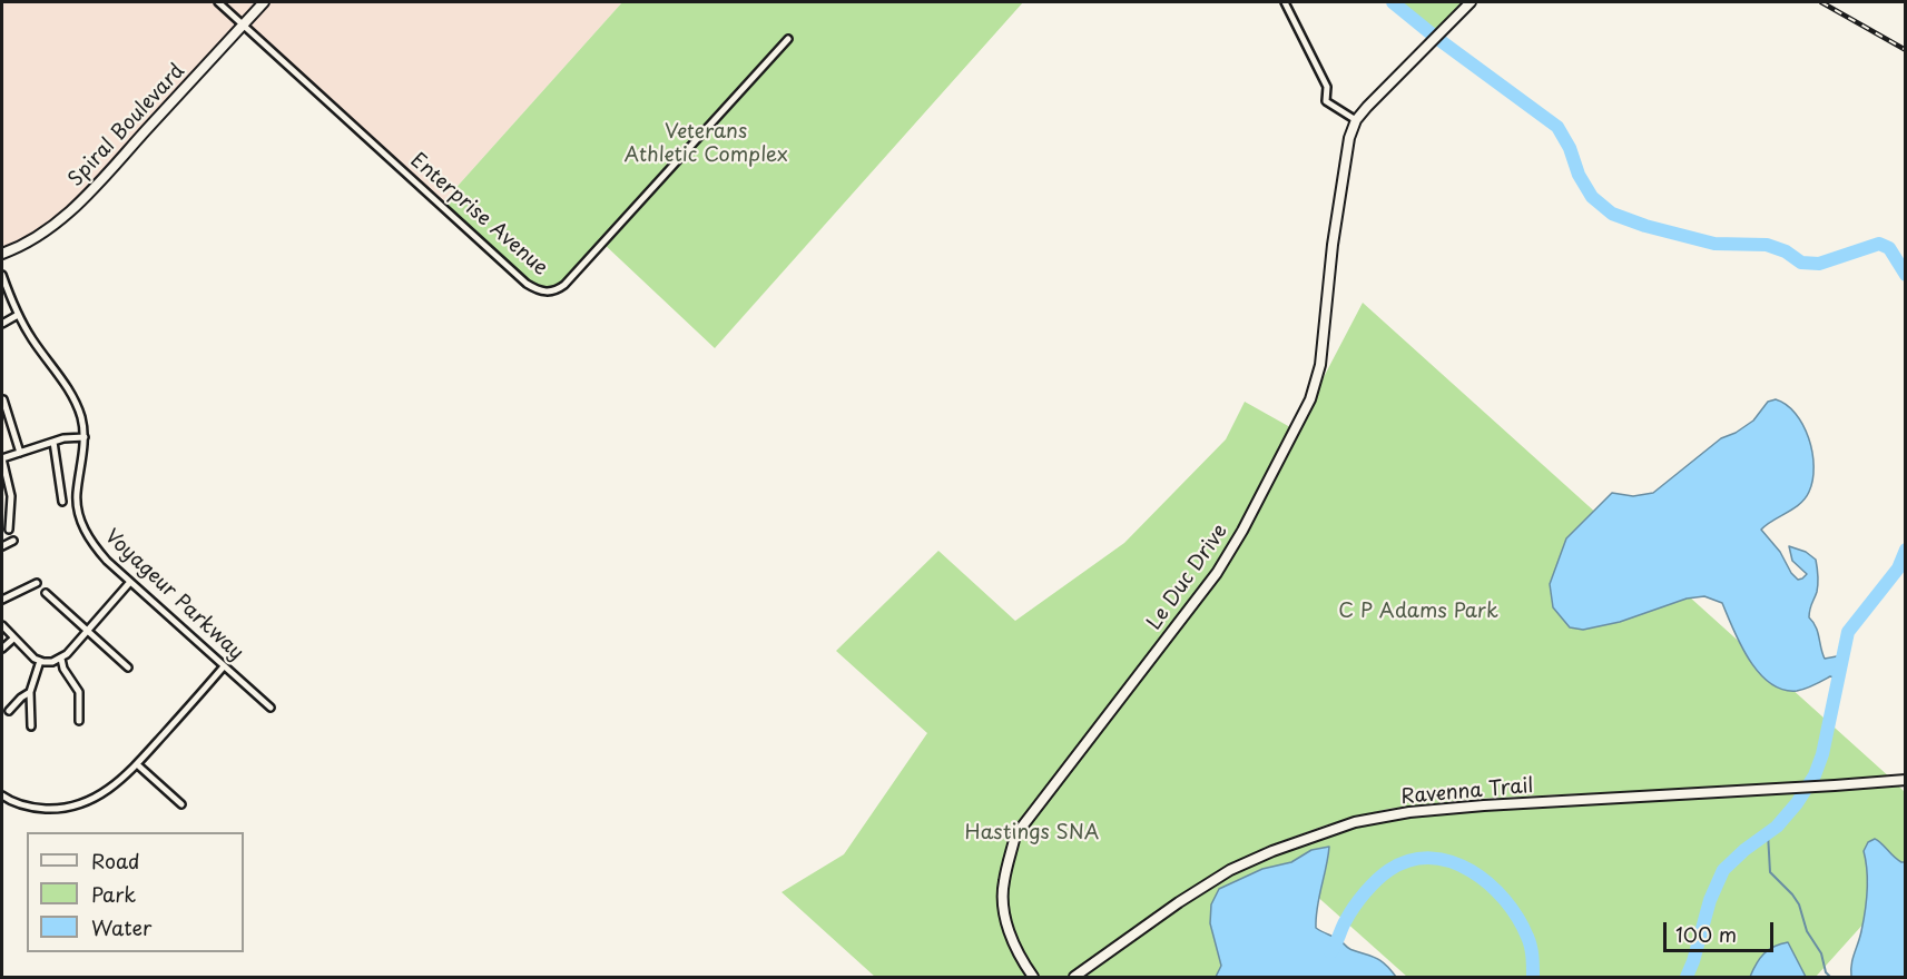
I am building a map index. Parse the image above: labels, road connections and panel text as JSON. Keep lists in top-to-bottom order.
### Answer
{
  "streets": {
    "street": [
      "Spiral Boulevard",
      "Enterprise Avenue",
      "Le Duc Drive",
      "Voyageur Parkway",
      "Ravenna Trail"
    ]
  },
  "crossings": [
    ["Spiral Boulevard", "Enterprise Avenue"]
  ],
  "parks": ["Veterans Athletic Complex", "C P Adams Park", "Hastings SNA"],
  "legend": ["Road", "Park", "Water"],
  "scale_bar": "100 m"
}
